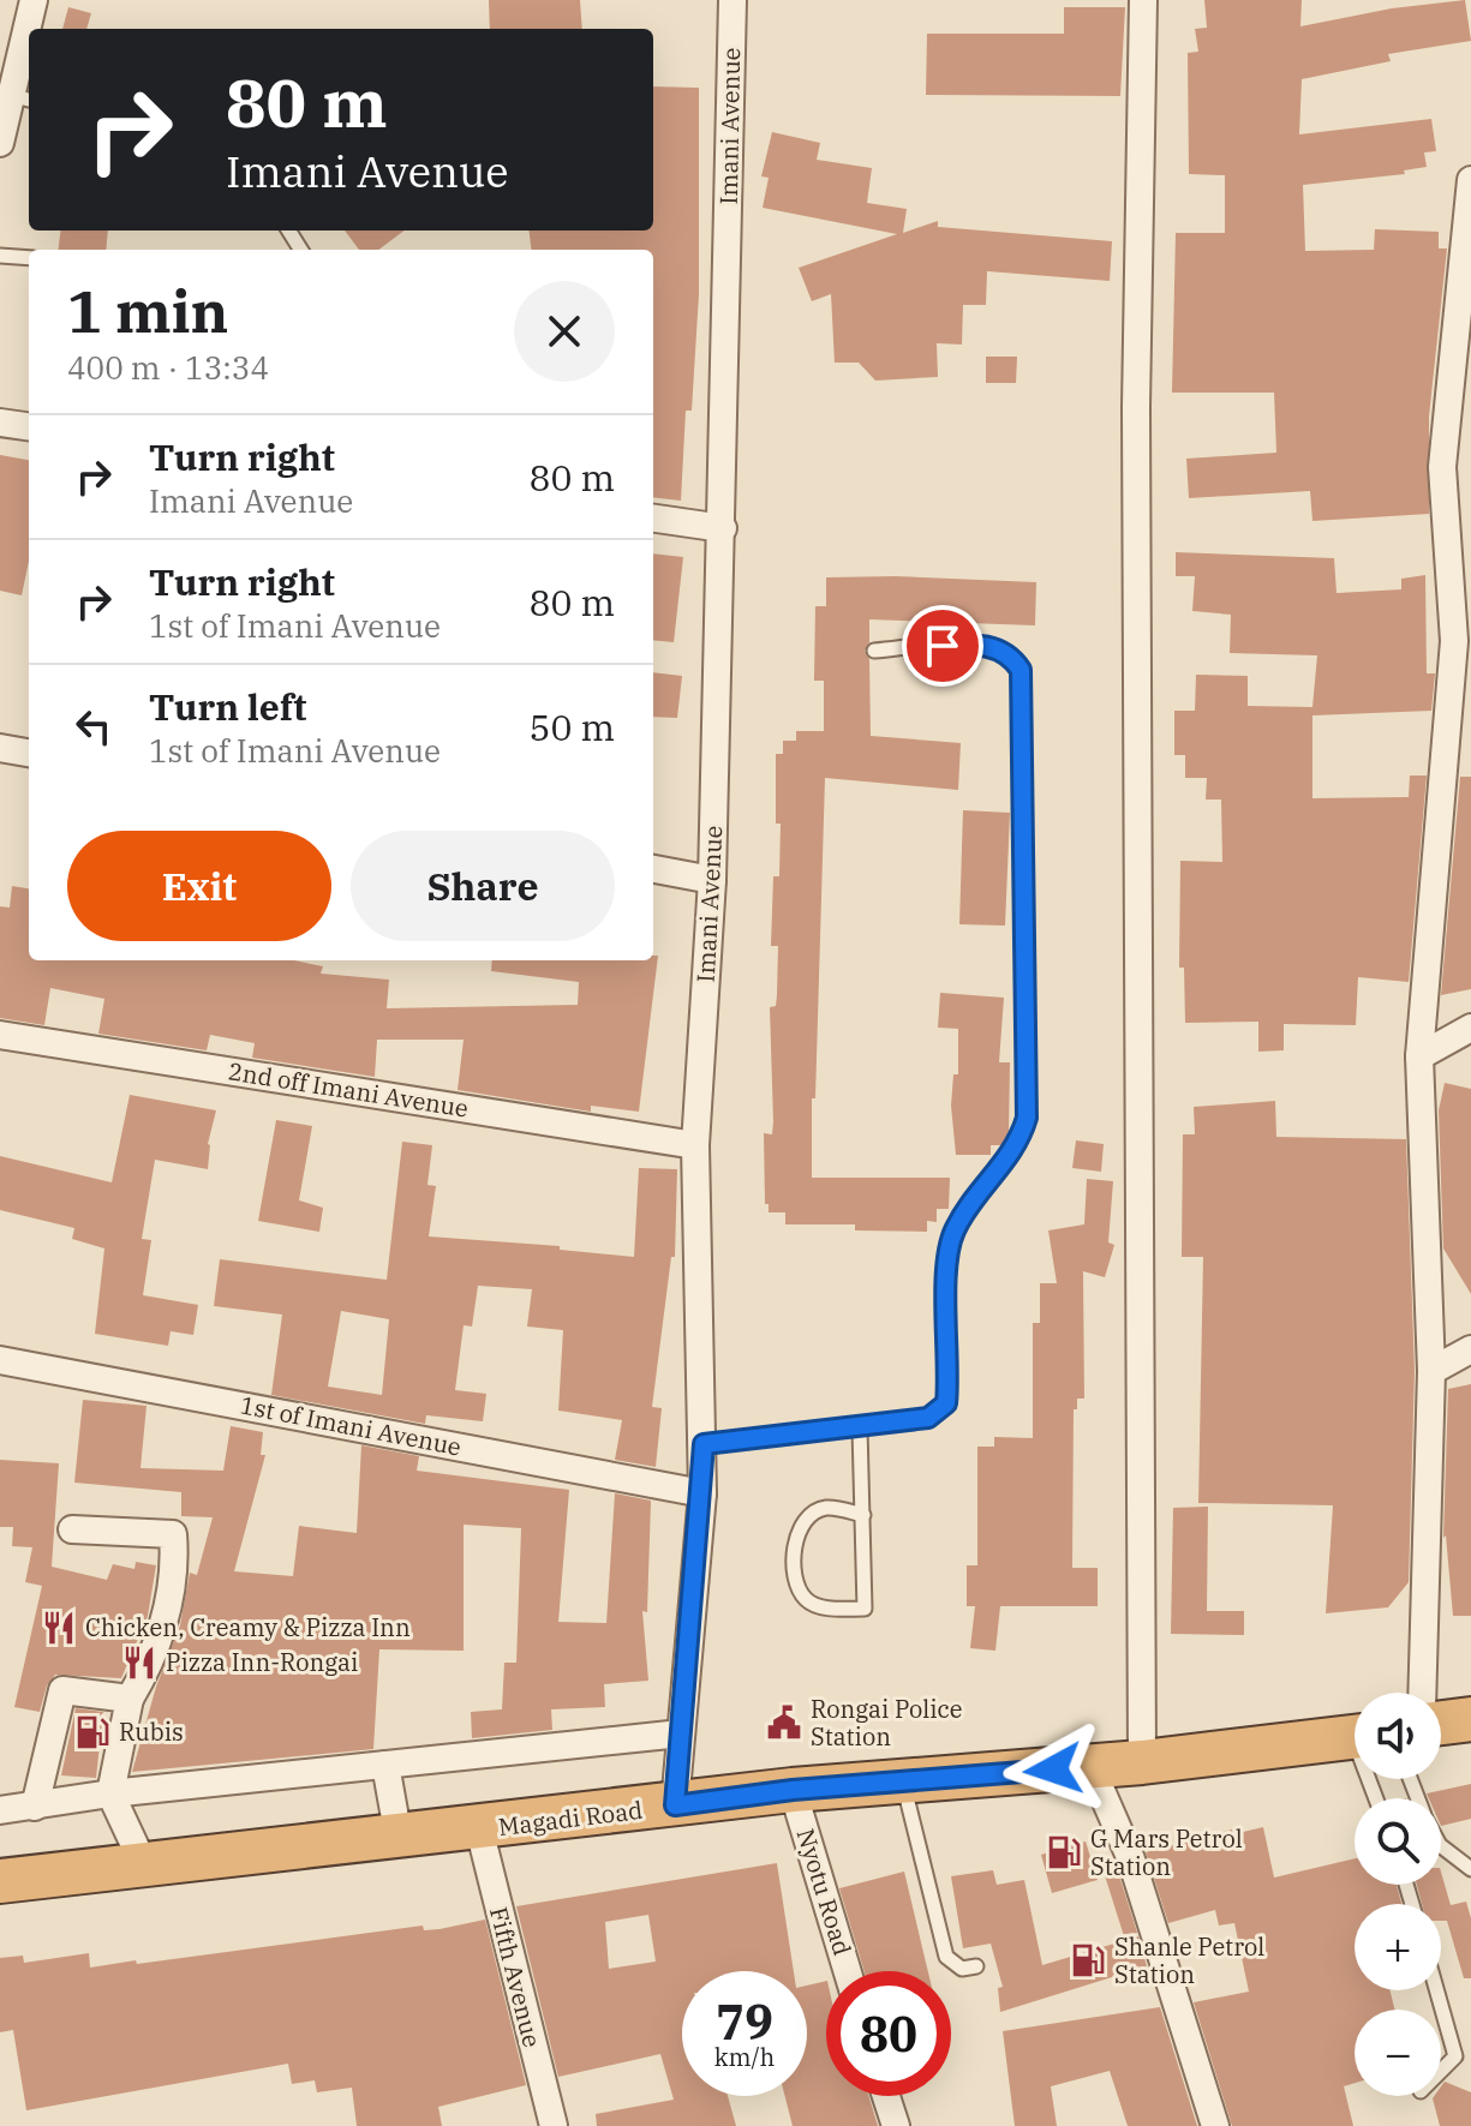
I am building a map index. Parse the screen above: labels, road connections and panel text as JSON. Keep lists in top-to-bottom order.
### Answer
{
  "streets": {
    "highway": ["Magadi Road"],
    "street": [
      "Imani Avenue",
      "2nd off Imani Avenue",
      "1st of Imani Avenue",
      "Nyotu Road",
      "Fifth Avenue"
    ]
  },
  "crossings": [
    ["Imani Avenue", "2nd off Imani Avenue"],
    ["Imani Avenue", "1st of Imani Avenue"],
    ["Imani Avenue", "Magadi Road"],
    ["Magadi Road", "Nyotu Road"],
    ["Magadi Road", "Fifth Avenue"]
  ],
  "places": {
    "restaurant": ["Chicken, Creamy & Pizza Inn", "Pizza Inn-Rongai"],
    "public building": ["Rongai Police Station"],
    "fuel station": ["Rubis", "G Mars Petrol Station", "Shanle Petrol Station"]
  },
  "page": {
    "turn": ["80 m", "Imani Avenue"],
    "heading": ["1 min", "400 m · 13:34"],
    "list": [
      {
        "name": "Turn right",
        "note": "Imani Avenue",
        "value": "80 m"
      },
      {
        "name": "Turn right",
        "note": "1st of Imani Avenue",
        "value": "80 m"
      },
      {
        "name": "Turn left",
        "note": "1st of Imani Avenue",
        "value": "50 m"
      }
    ],
    "buttons": ["Exit", "Share"],
    "map_buttons": ["+", "−"],
    "speed": "79 km/h",
    "limit": "80"
  }
}
